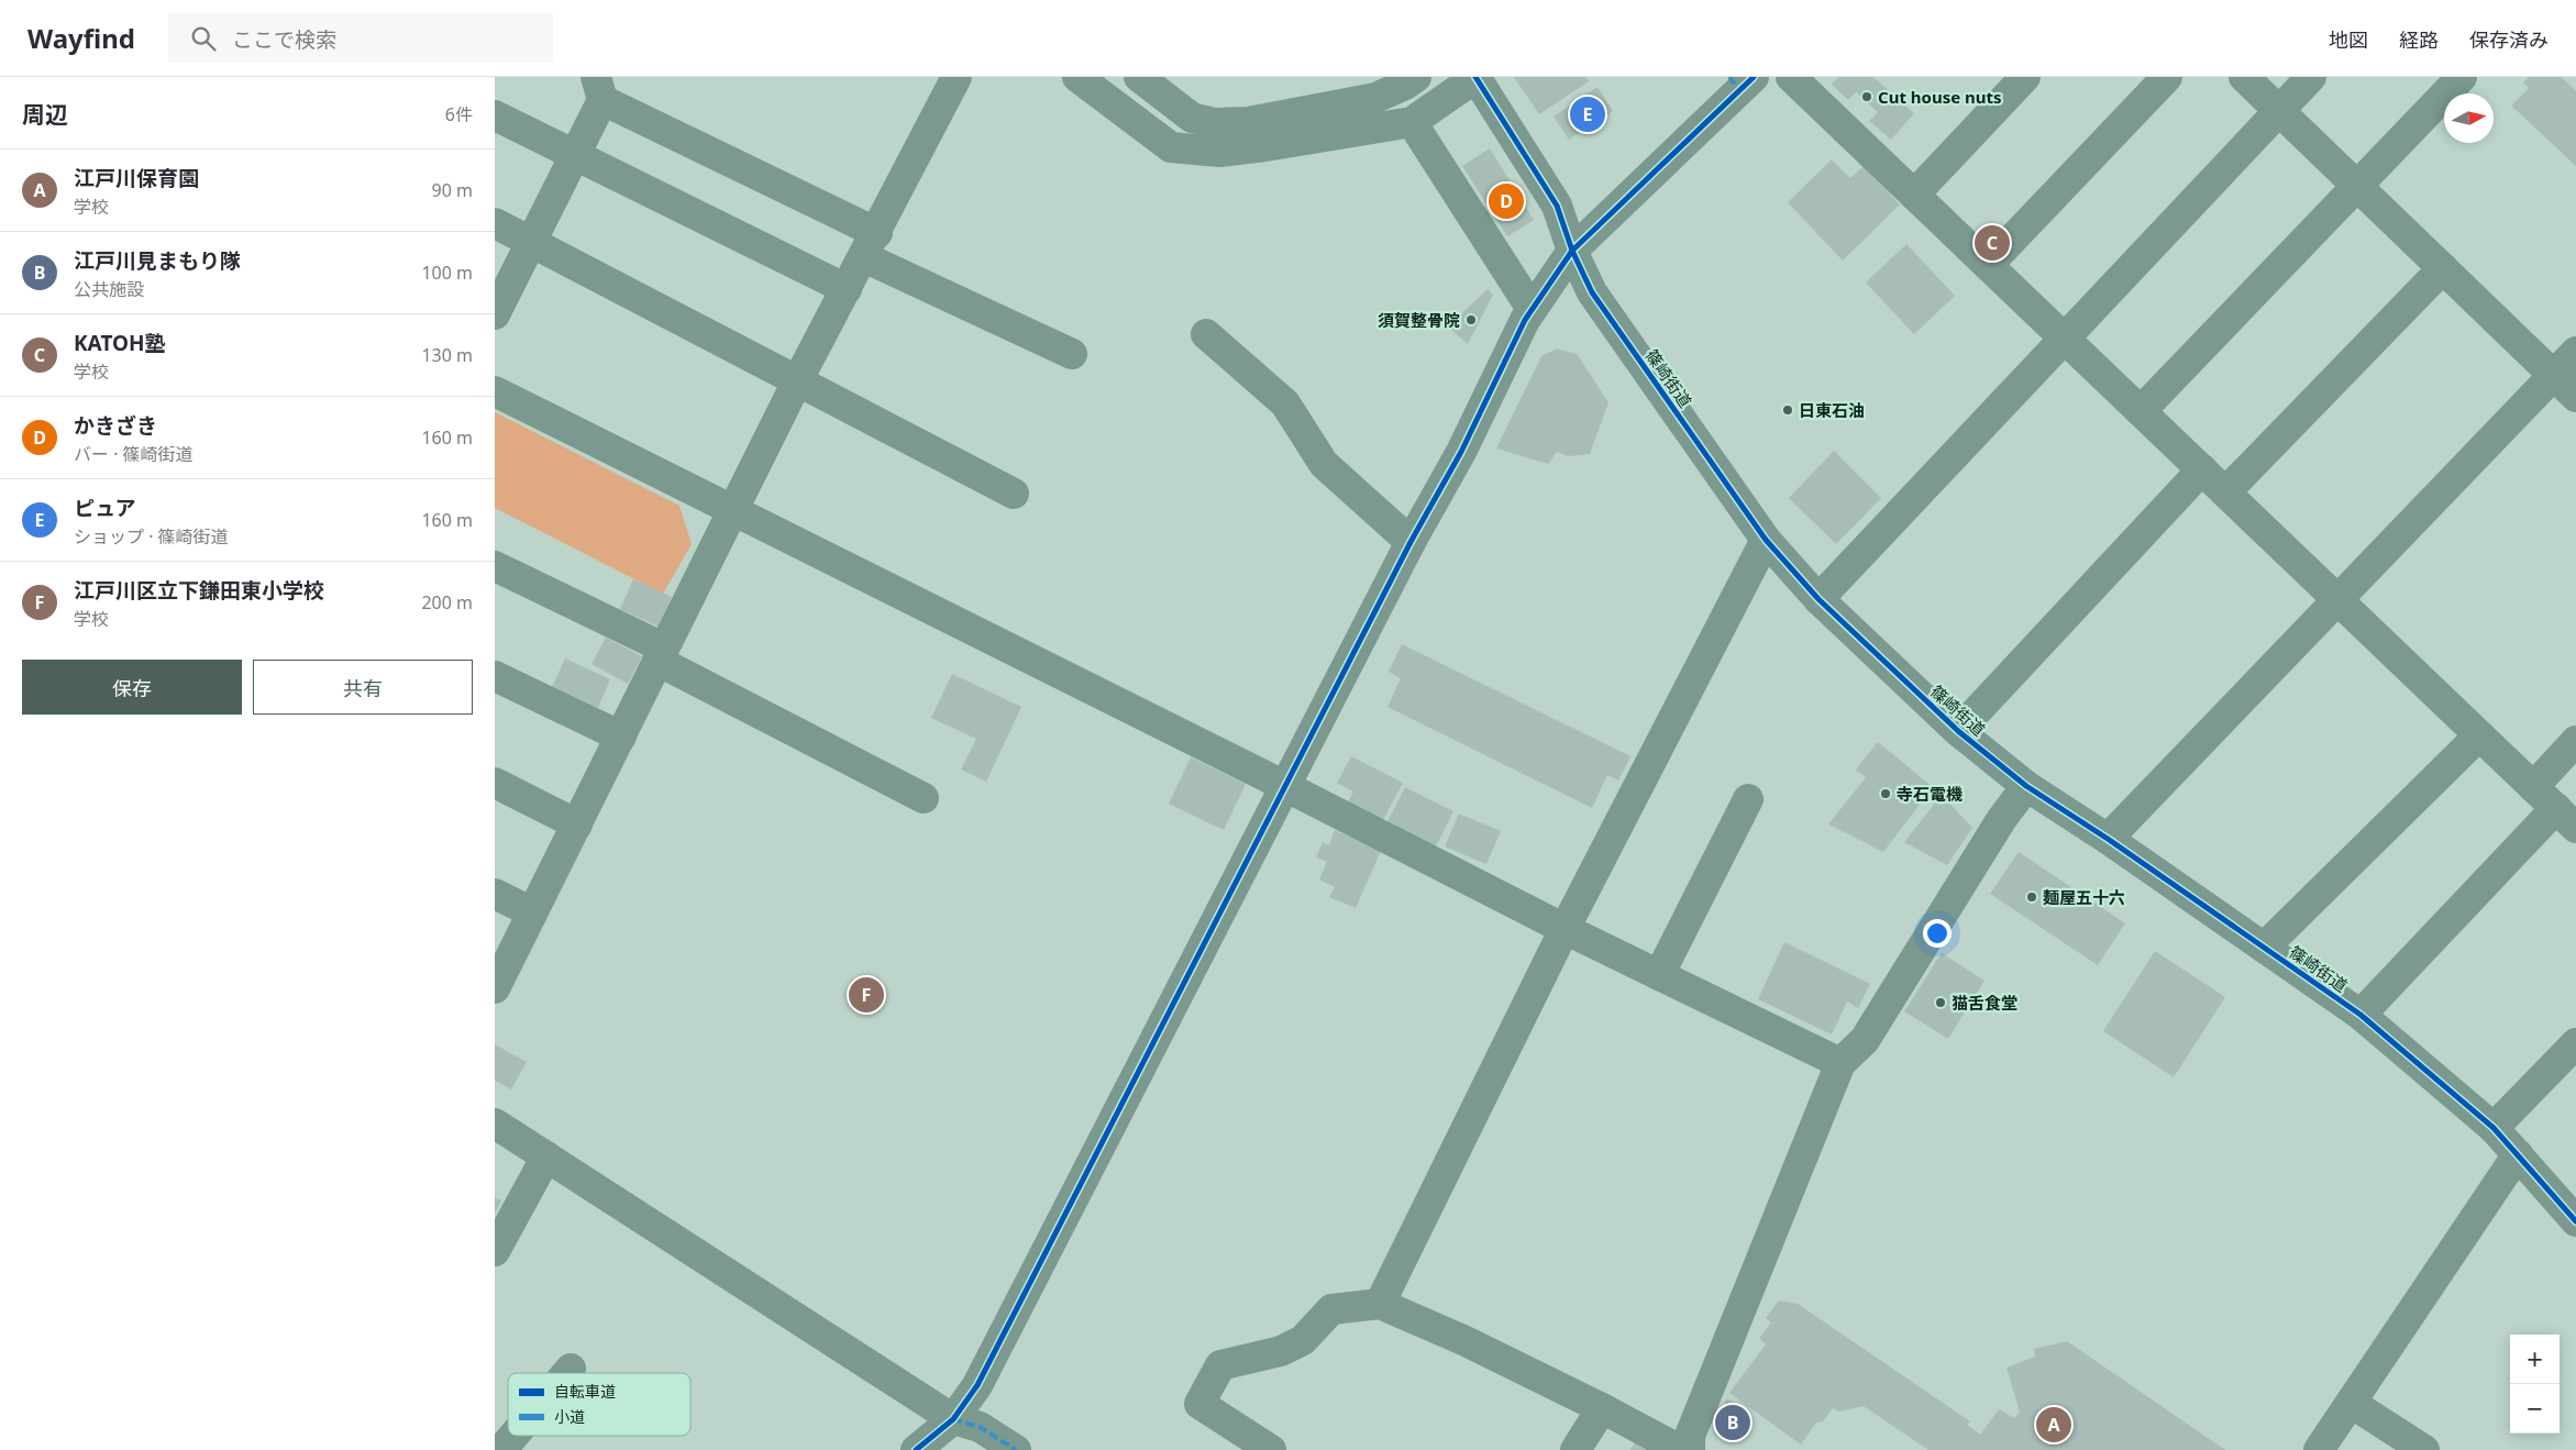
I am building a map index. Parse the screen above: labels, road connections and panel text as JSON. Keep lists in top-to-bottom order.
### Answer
{
  "streets": {
    "street": ["篠崎街道"]
  },
  "places": [
    "Cut house nuts",
    "須賀整骨院",
    "日東石油",
    "寺石電機",
    "麺屋五十六",
    "猫舌食堂"
  ],
  "legend": ["自転車道", "小道"],
  "north": "right",
  "page": {
    "header": "Wayfind",
    "search": "ここで検索",
    "nav": ["地図", "経路", "保存済み"],
    "heading": ["周辺", "6件"],
    "pins": [
      "E",
      "D",
      "C",
      "F",
      "B",
      "A"
    ],
    "list": [
      {
        "mark": "A",
        "name": "江戸川保育園",
        "note": "学校",
        "value": "90 m"
      },
      {
        "mark": "B",
        "name": "江戸川見まもり隊",
        "note": "公共施設",
        "value": "100 m"
      },
      {
        "mark": "C",
        "name": "KATOH塾",
        "note": "学校",
        "value": "130 m"
      },
      {
        "mark": "D",
        "name": "かきざき",
        "note": "バー · 篠崎街道",
        "value": "160 m"
      },
      {
        "mark": "E",
        "name": "ピュア",
        "note": "ショップ · 篠崎街道",
        "value": "160 m"
      },
      {
        "mark": "F",
        "name": "江戸川区立下鎌田東小学校",
        "note": "学校",
        "value": "200 m"
      }
    ],
    "buttons": ["保存", "共有"],
    "map_buttons": ["+", "−"]
  }
}
